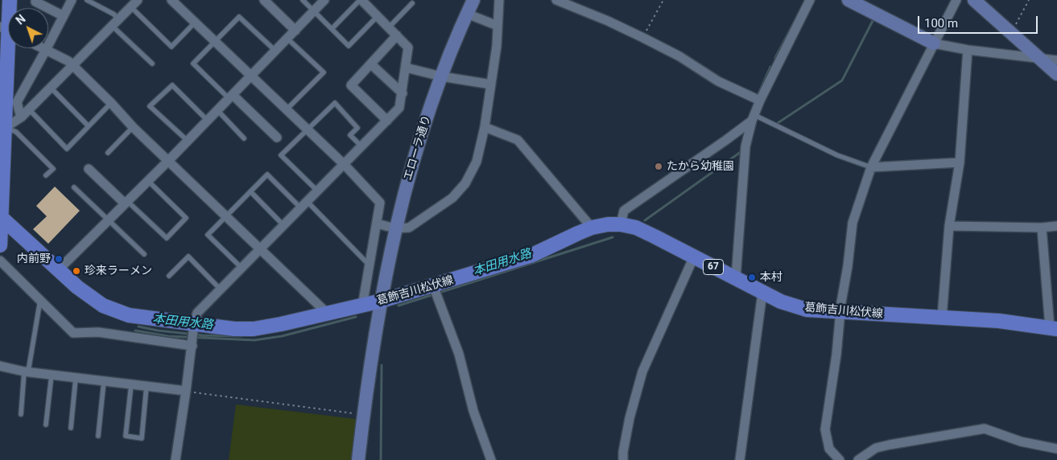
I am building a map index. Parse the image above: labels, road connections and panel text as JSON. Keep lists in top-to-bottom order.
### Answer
{
  "streets": {
    "main road": ["67", "葛飾吉川松伏線"],
    "street": ["エローラ通り"]
  },
  "crossings": [
    ["エローラ通り", "葛飾吉川松伏線"]
  ],
  "water": ["本田用水路"],
  "places": [
    "たから幼稚園",
    "内前野",
    "珍来ラーメン",
    "本村"
  ],
  "scale_bar": "100 m",
  "north": "top left"
}
